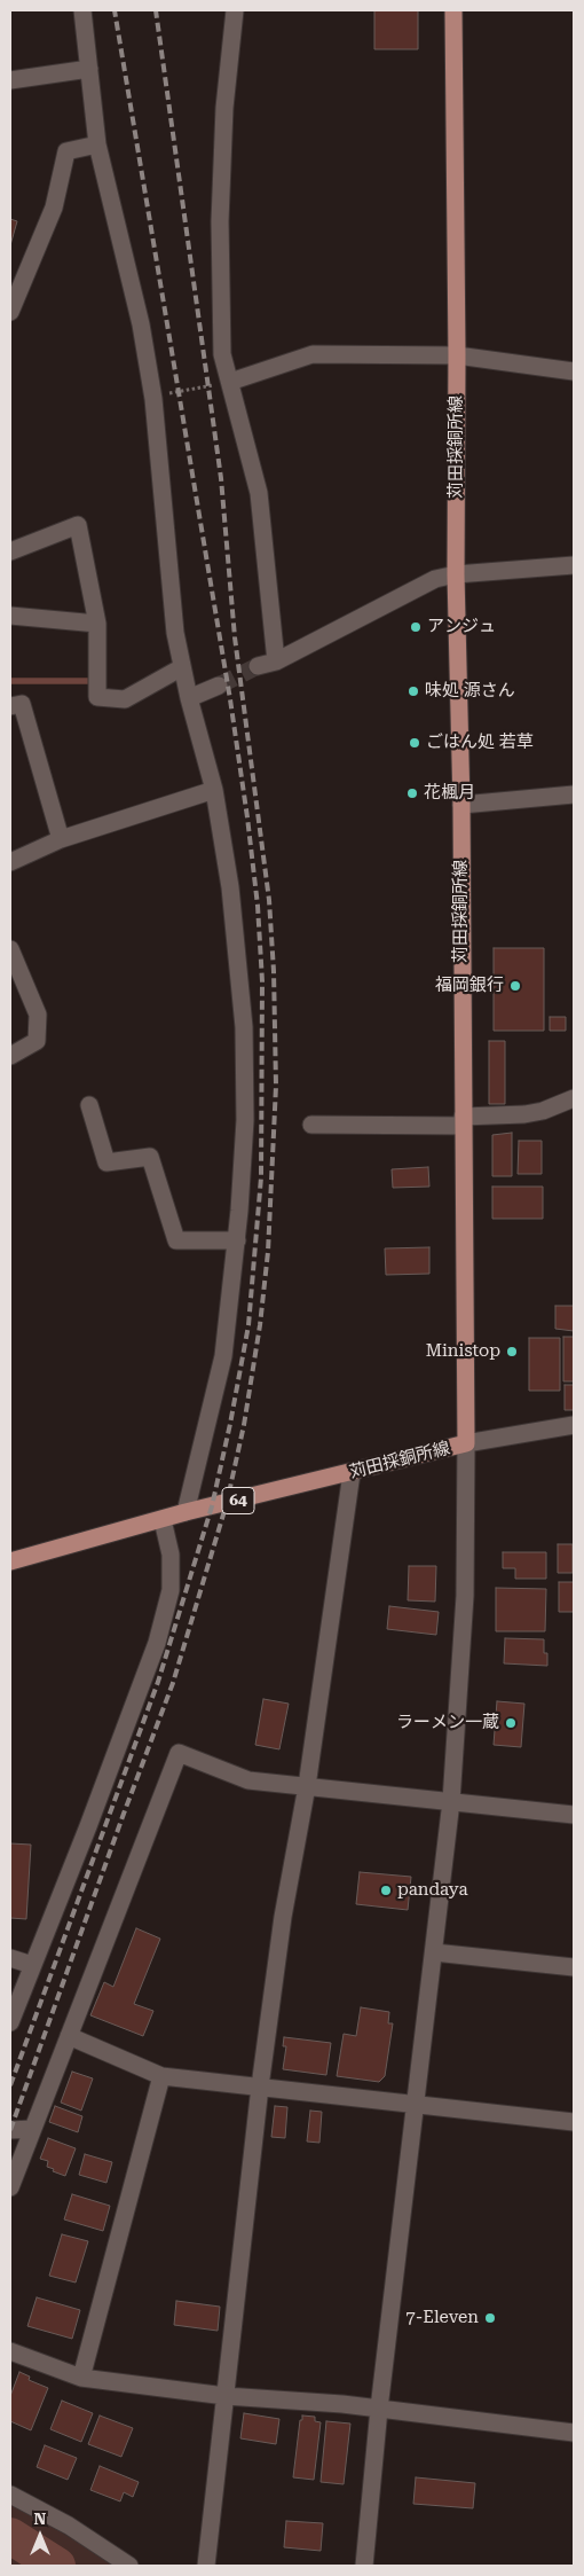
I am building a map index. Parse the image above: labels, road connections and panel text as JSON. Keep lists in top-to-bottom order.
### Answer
{
  "streets": {
    "main road": ["苅田採銅所線", "64"]
  },
  "places": [
    "アンジュ",
    "味処 源さん",
    "ごはん処 若草",
    "花楓月",
    "福岡銀行",
    "Ministop",
    "ラーメン一蔵",
    "pandaya",
    "7-Eleven"
  ],
  "north": "top"
}
